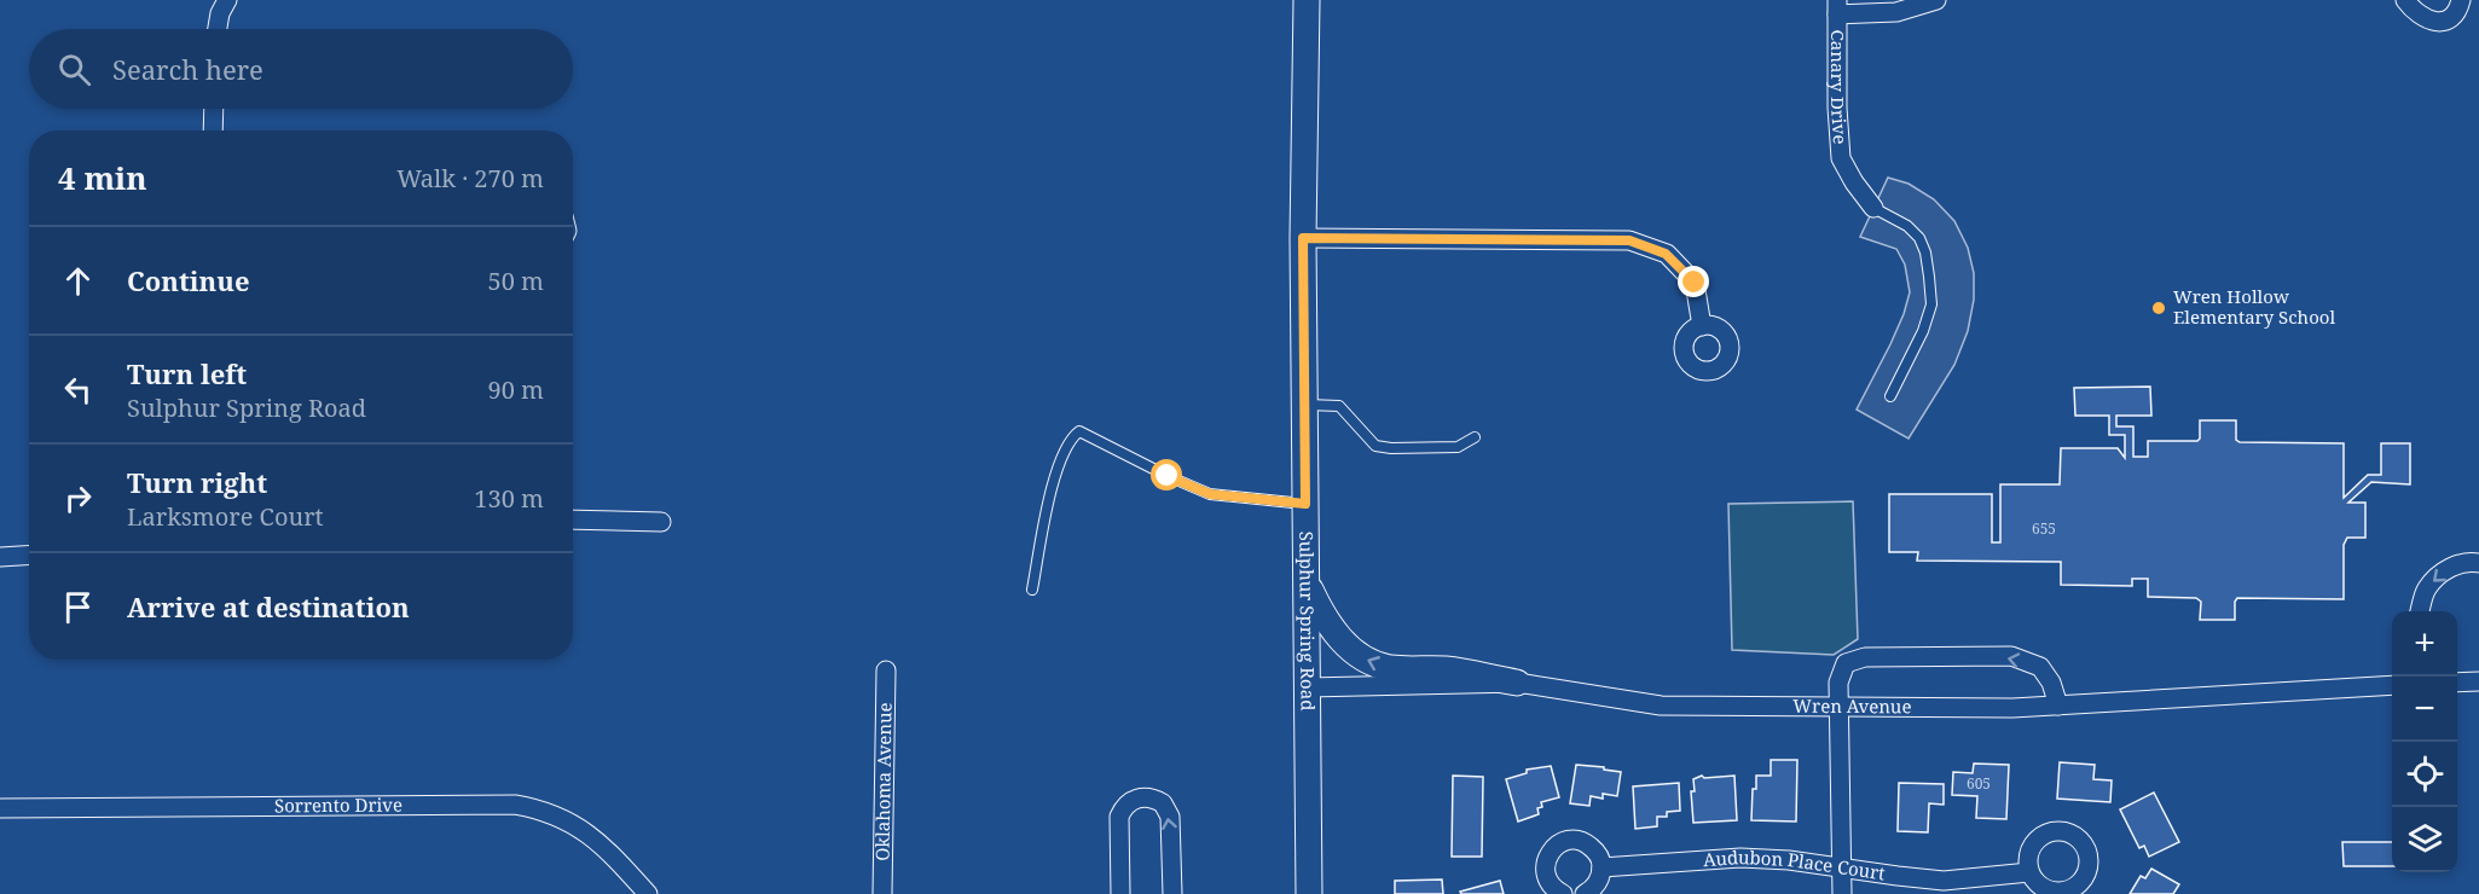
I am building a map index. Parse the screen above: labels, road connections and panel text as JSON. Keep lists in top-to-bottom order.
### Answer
{
  "streets": {
    "main road": ["Sulphur Spring Road"],
    "street": [
      "Canary Drive",
      "Wren Avenue",
      "Oklahoma Avenue",
      "Sorrento Drive",
      "Audubon Place Court"
    ]
  },
  "crossings": [
    ["Sulphur Spring Road", "Wren Avenue"]
  ],
  "places": ["Wren Hollow Elementary School"],
  "house_numbers": ["655", "605"],
  "page": {
    "search": "Search here",
    "heading": ["4 min", "Walk · 270 m"],
    "list": [
      ["Continue", "50 m"],
      ["Turn left", "Sulphur Spring Road", "90 m"],
      ["Turn right", "Larksmore Court", "130 m"],
      "Arrive at destination"
    ],
    "map_buttons": ["+", "−"]
  }
}
